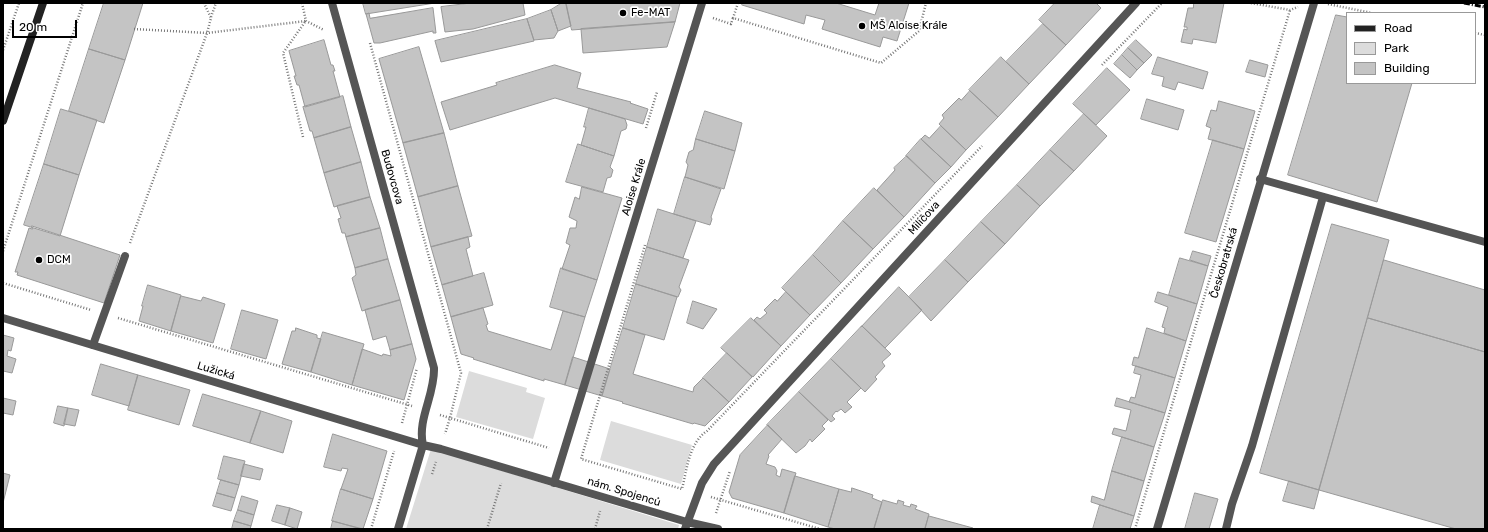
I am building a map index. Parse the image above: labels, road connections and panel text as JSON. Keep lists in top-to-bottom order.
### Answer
{
  "streets": {
    "street": [
      "Budovcova",
      "Aloise Krále",
      "Milíčova",
      "Českobratrská",
      "Lužická",
      "nám. Spojenců"
    ]
  },
  "crossings": [
    ["Aloise Krále", "nám. Spojenců"],
    ["Lužická", "nám. Spojenců"]
  ],
  "places": ["Fe-MAT", "MŠ Aloise Krále", "DCM"],
  "legend": ["Road", "Park", "Building"],
  "scale_bar": "20 m"
}
